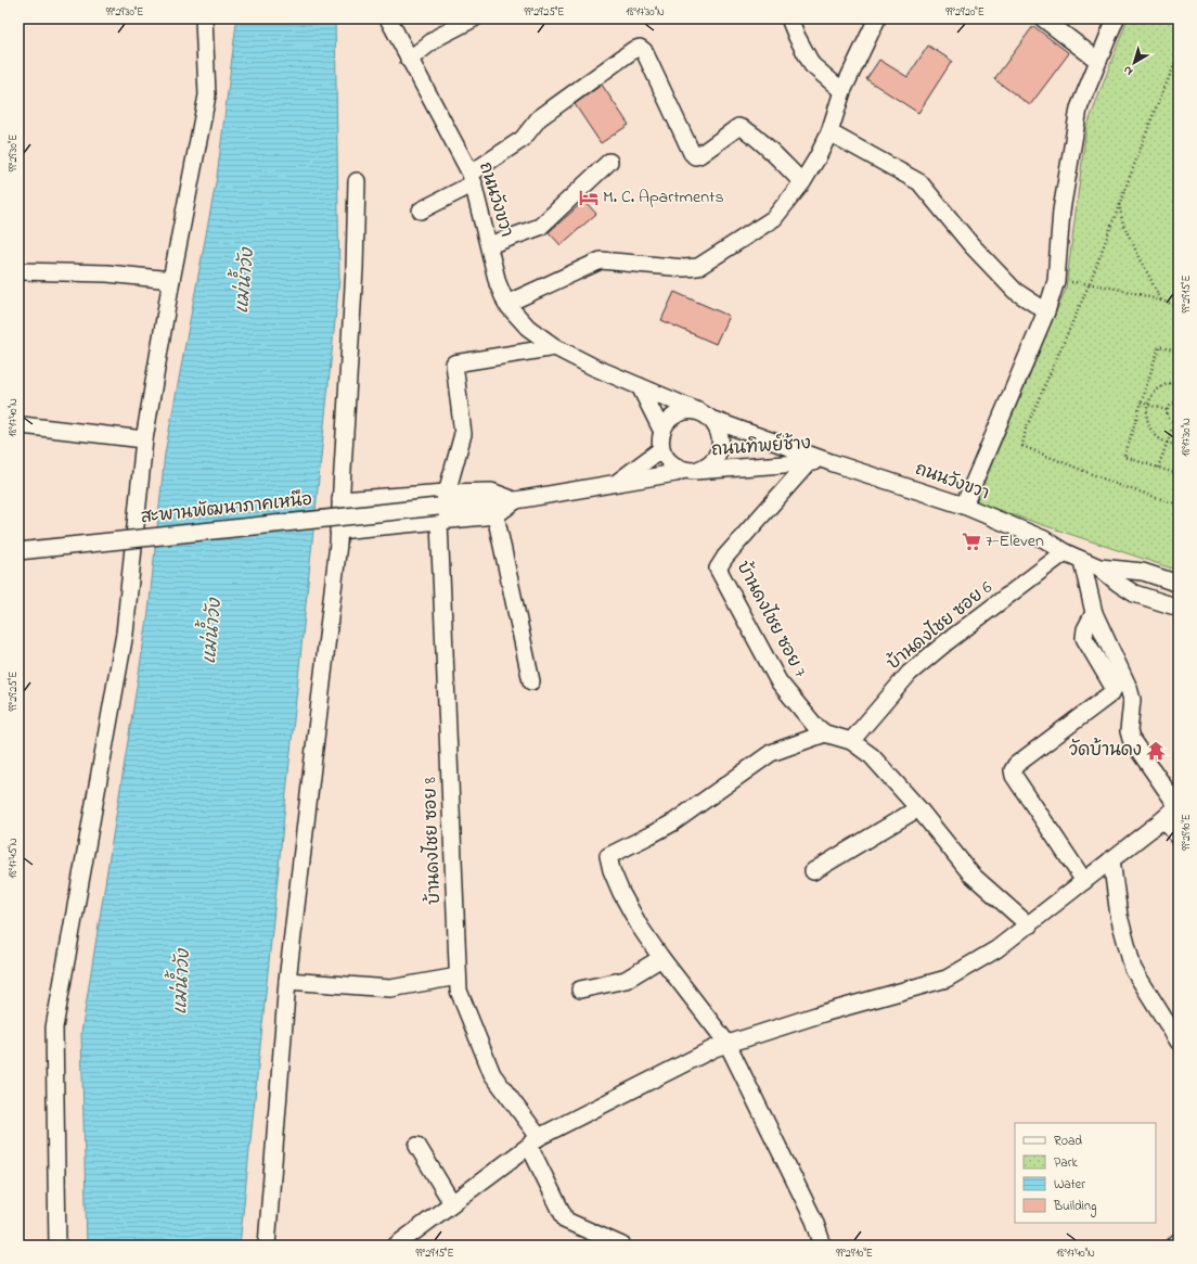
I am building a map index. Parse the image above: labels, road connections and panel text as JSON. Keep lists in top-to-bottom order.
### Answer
{
  "streets": {
    "street": [
      "ถนนวังขวา",
      "ถนนทิพย์ช้าง",
      "สะพานพัฒนาภาคเหนือ",
      "บ้านดงไชย ซอย 7",
      "บ้านดงไชย ซอย 6",
      "บ้านดงไชย ซอย 8"
    ]
  },
  "crossings": [
    ["ถนนวังขวา", "ถนนทิพย์ช้าง"],
    ["ถนนวังขวา", "บ้านดงไชย ซอย 6"],
    ["ถนนทิพย์ช้าง", "บ้านดงไชย ซอย 7"],
    ["สะพานพัฒนาภาคเหนือ", "บ้านดงไชย ซอย 8"],
    ["บ้านดงไชย ซอย 7", "บ้านดงไชย ซอย 6"]
  ],
  "water": ["แม่น้ำวัง"],
  "places": {
    "hotel": ["M. C. Apartments"],
    "supermarket": ["7-Eleven"],
    "temple": ["วัดบ้านดง"]
  },
  "legend": [
    "Road",
    "Park",
    "Water",
    "Building"
  ],
  "north": "bottom left",
  "coordinates": [
    "99°29'30\"E",
    "99°29'25\"E",
    "18°17'30\"N",
    "99°29'20\"E",
    "99°29'15\"E",
    "18°17'40\"N",
    "99°29'10\"E",
    "18°17'45\"N"
  ]
}
